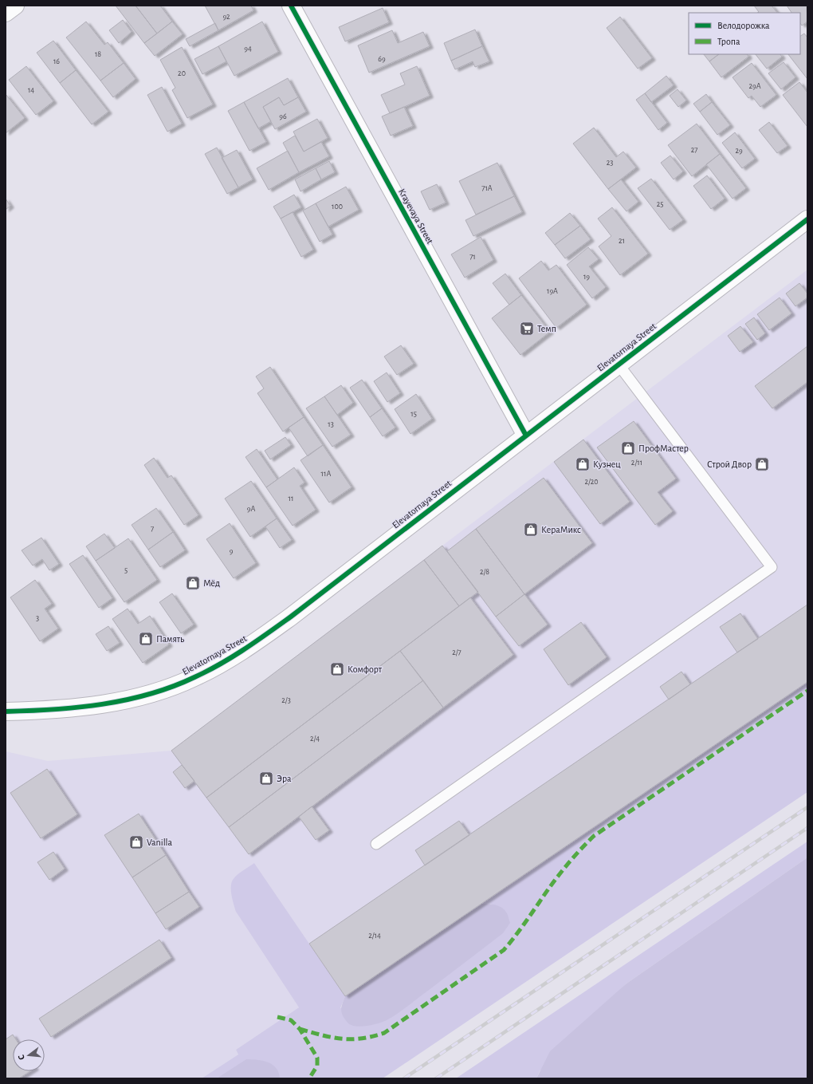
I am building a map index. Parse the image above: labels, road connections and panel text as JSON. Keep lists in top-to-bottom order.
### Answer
{
  "streets": {
    "street": ["Krayevaya Street", "Elevatornaya Street"]
  },
  "crossings": [
    ["Krayevaya Street", "Elevatornaya Street"]
  ],
  "places": {
    "supermarket": ["Темп"],
    "shop": [
      "ПрофМастер",
      "Кузнец",
      "Строй Двор",
      "КераМикс",
      "Мёд",
      "Память",
      "Комфорт",
      "Эра",
      "Vanilla"
    ]
  },
  "house_numbers": [
    "92",
    "94",
    "18",
    "69",
    "16",
    "20",
    "29А",
    "14",
    "96",
    "27",
    "29",
    "23",
    "71А",
    "25",
    "100",
    "21",
    "71",
    "19",
    "19А",
    "15",
    "13",
    "2/11",
    "11А",
    "2/20",
    "11",
    "9А",
    "7",
    "9",
    "5",
    "2/8",
    "3",
    "2/7",
    "2/3",
    "2/4",
    "2/14"
  ],
  "legend": ["Велодорожка", "Тропа"],
  "north": "left"
}
